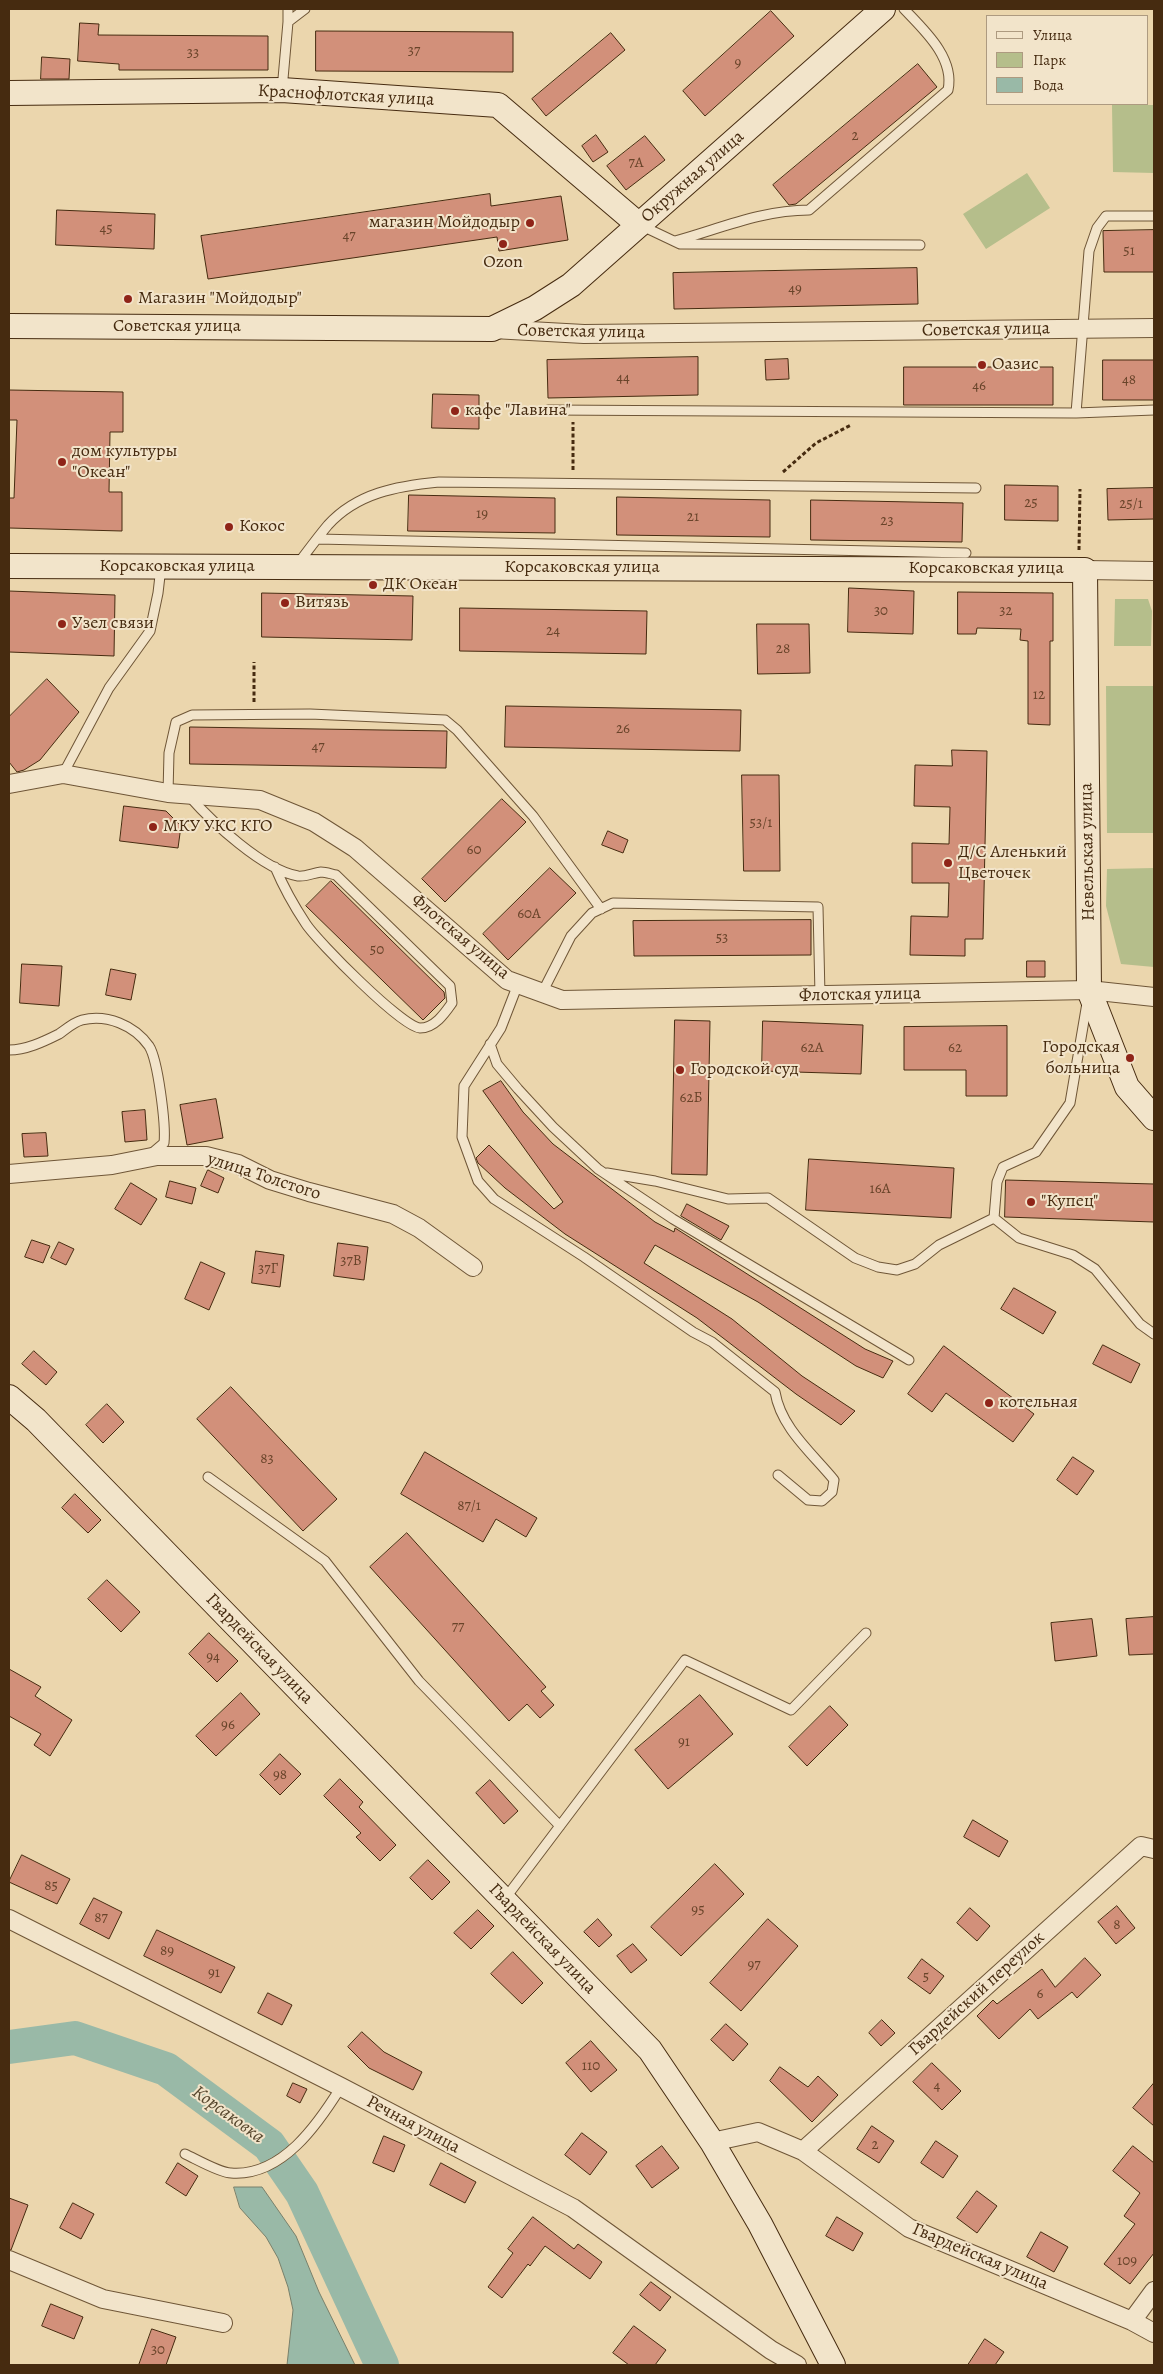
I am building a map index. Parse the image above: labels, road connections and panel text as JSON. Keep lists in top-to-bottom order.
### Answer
{
  "streets": {
    "street": [
      "Краснофлотская улица",
      "Окружная улица",
      "Советская улица",
      "Корсаковская улица",
      "Невельская улица",
      "Флотская улица",
      "улица Толстого",
      "Гвардейская улица",
      "Гвардейский переулок",
      "Речная улица"
    ]
  },
  "crossings": [
    ["Краснофлотская улица", "Окружная улица"],
    ["Окружная улица", "Советская улица"],
    ["Корсаковская улица", "Невельская улица"],
    ["Невельская улица", "Флотская улица"],
    ["Гвардейская улица", "Гвардейский переулок"]
  ],
  "water": ["Корсаковка"],
  "places": [
    "магазин Мойдодыр",
    "Ozon",
    "Магазин \"Мойдодыр\"",
    "Оазис",
    "кафе \"Лавина\"",
    "дом культуры \"Океан\"",
    "Кокос",
    "ДК Океан",
    "Витязь",
    "Узел связи",
    "МКУ УКС КГО",
    "Д/С Аленький Цветочек",
    "Городская больница",
    "Городской суд",
    "\"Купец\"",
    "котельная"
  ],
  "house_numbers": [
    "37",
    "33",
    "9",
    "2",
    "7А",
    "45",
    "47",
    "51",
    "49",
    "44",
    "48",
    "46",
    "25",
    "25/1",
    "19",
    "21",
    "23",
    "30",
    "32",
    "24",
    "28",
    "12",
    "26",
    "47",
    "53/1",
    "60",
    "60А",
    "53",
    "50",
    "62А",
    "62",
    "62Б",
    "16А",
    "37В",
    "37Г",
    "83",
    "87/1",
    "77",
    "94",
    "96",
    "91",
    "98",
    "85",
    "95",
    "87",
    "8",
    "89",
    "97",
    "91",
    "5",
    "6",
    "110",
    "4",
    "2",
    "109",
    "30"
  ],
  "legend": ["Улица", "Парк", "Вода"]
}
